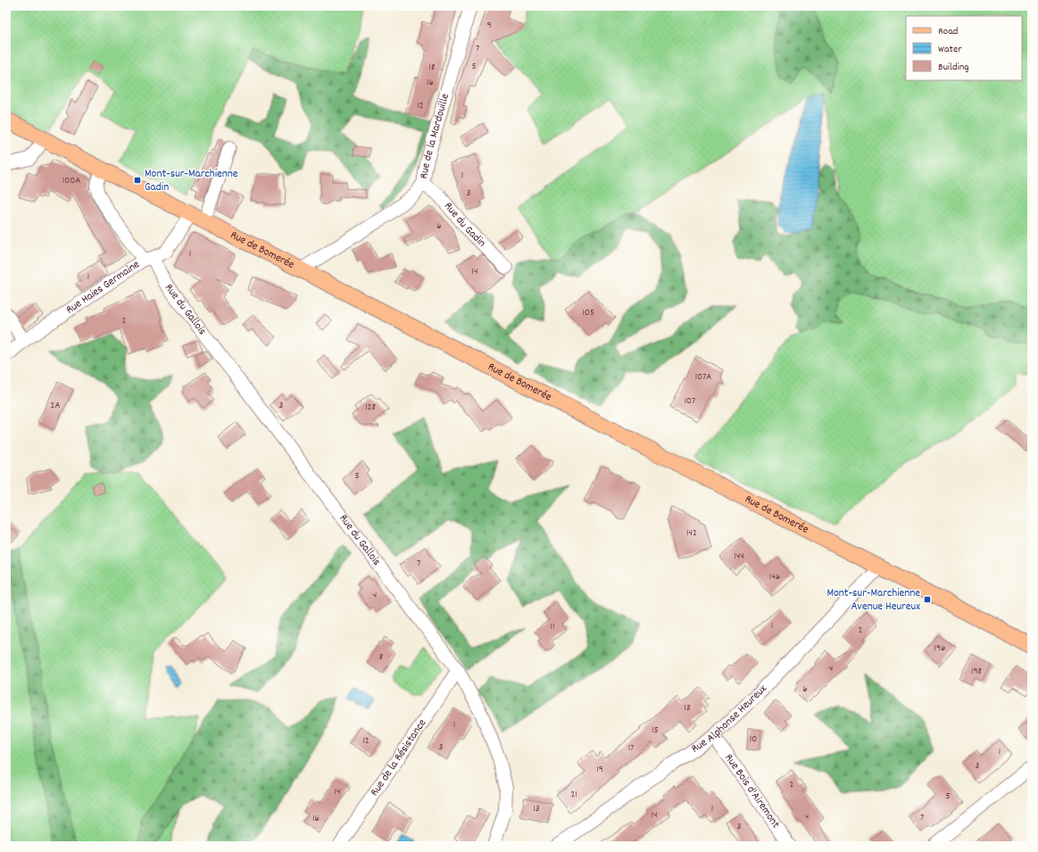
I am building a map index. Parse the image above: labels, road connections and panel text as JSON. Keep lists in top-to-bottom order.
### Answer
{
  "streets": {
    "main road": ["Rue de Bomerée"],
    "street": [
      "Rue de la Mardouille",
      "Rue du Gadin",
      "Rue Haies Germaine",
      "Rue du Gallois",
      "Rue Alphonse Heureux",
      "Rue de la Résistance",
      "Rue Bois d'Airemont"
    ]
  },
  "crossings": [
    ["Rue de la Mardouille", "Rue du Gadin"],
    ["Rue de la Mardouille", "Rue de Bomerée"],
    ["Rue de Bomerée", "Rue Haies Germaine"],
    ["Rue de Bomerée", "Rue du Gallois"],
    ["Rue de Bomerée", "Rue Alphonse Heureux"],
    ["Rue Haies Germaine", "Rue du Gallois"],
    ["Rue du Gallois", "Rue de la Résistance"],
    ["Rue Alphonse Heureux", "Rue Bois d'Airemont"]
  ],
  "places": {
    "transit": ["Mont-sur-Marchienne Gadin", "Mont-sur-Marchienne Avenue Heureux"]
  },
  "house_numbers": [
    "9",
    "7",
    "5",
    "18",
    "16",
    "12",
    "1",
    "100A",
    "3",
    "6",
    "1",
    "14",
    "1",
    "105",
    "2",
    "107A",
    "107",
    "2A",
    "3",
    "128",
    "5",
    "142",
    "144",
    "7",
    "146",
    "4",
    "1",
    "11",
    "2",
    "196",
    "8",
    "4",
    "198",
    "6",
    "13",
    "1",
    "15",
    "10",
    "12",
    "3",
    "17",
    "1",
    "3",
    "19",
    "2",
    "14",
    "21",
    "5",
    "13",
    "1",
    "14",
    "4",
    "7",
    "16",
    "3"
  ],
  "legend": ["Road", "Water", "Building"]
}
